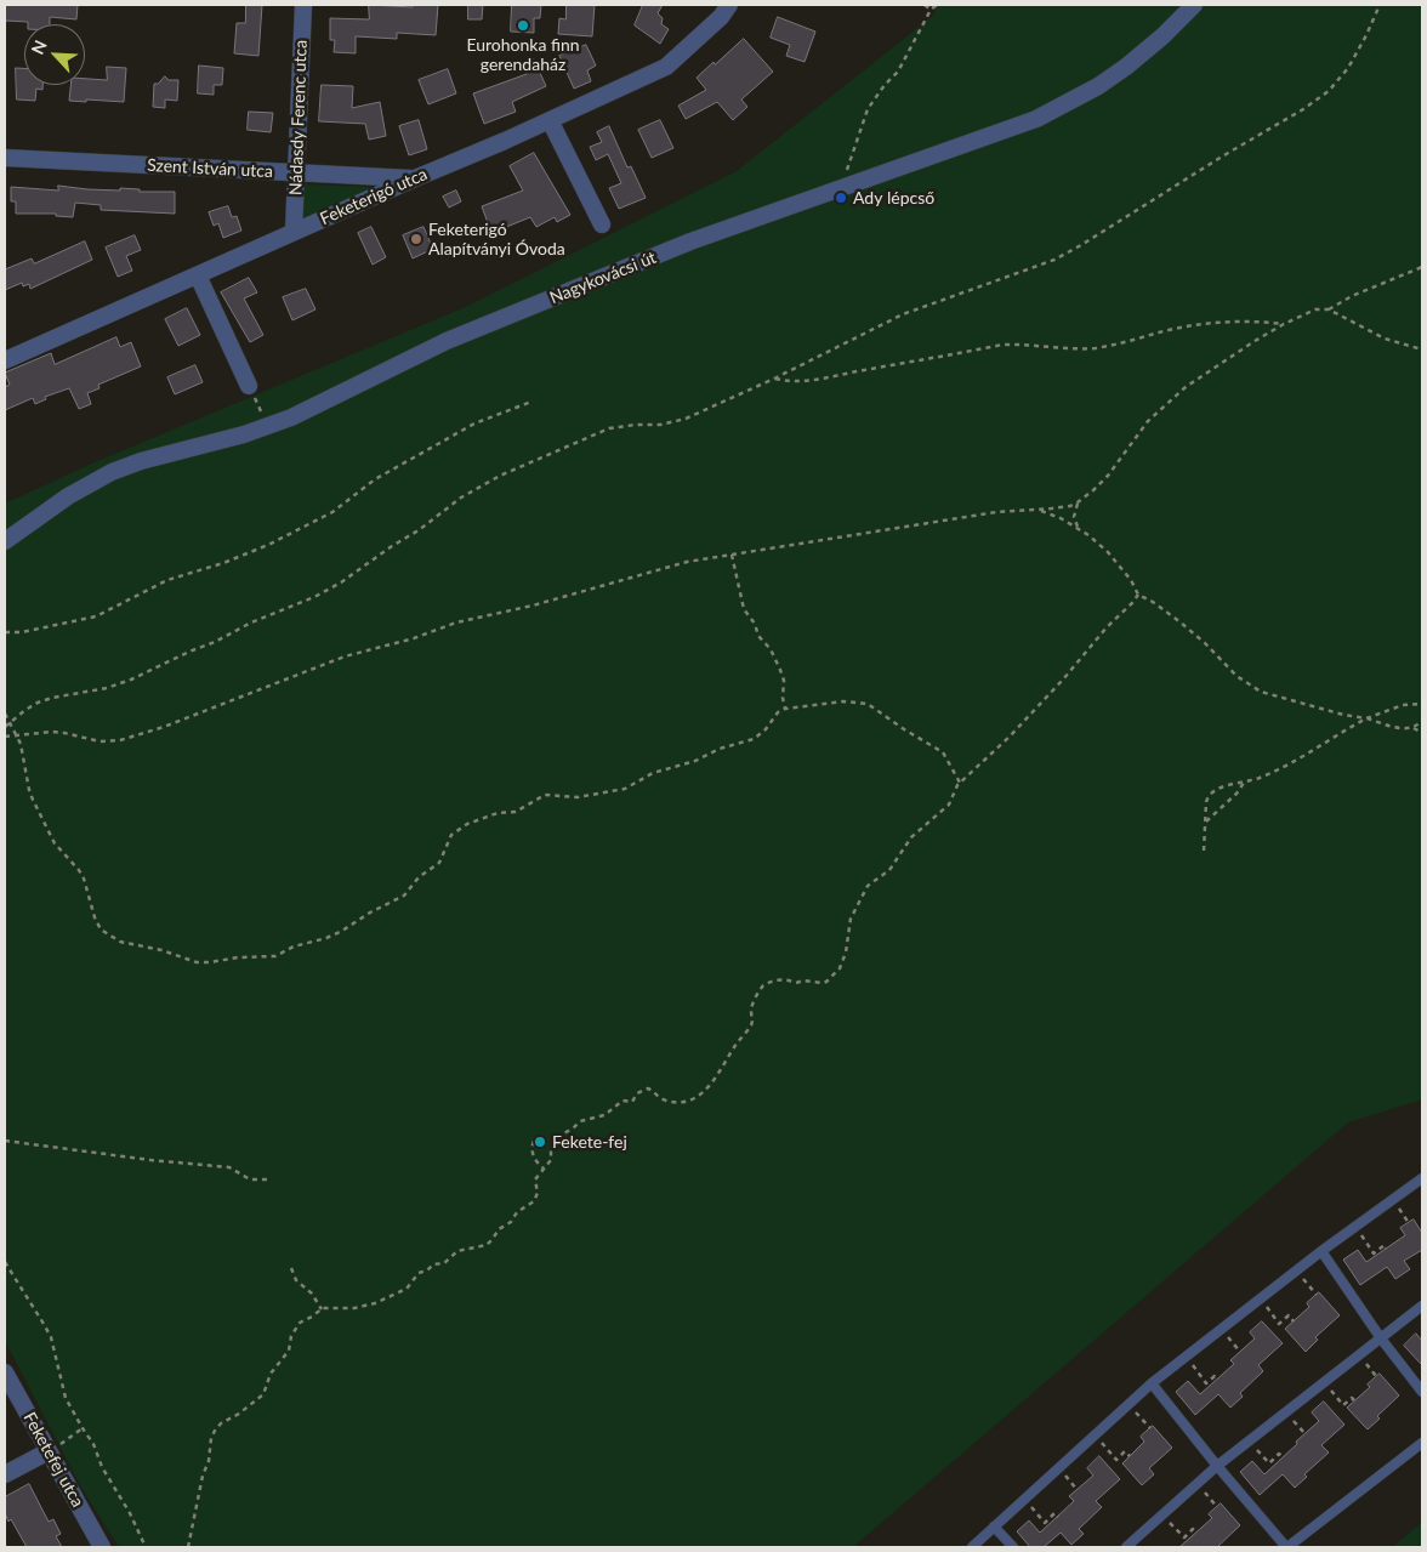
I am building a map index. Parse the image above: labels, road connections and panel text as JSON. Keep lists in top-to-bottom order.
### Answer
{
  "streets": {
    "street": [
      "Nádasdy Ferenc utca",
      "Szent István utca",
      "Feketerigó utca",
      "Nagykovácsi út",
      "Feketefej utca"
    ]
  },
  "crossings": [
    ["Nádasdy Ferenc utca", "Szent István utca"],
    ["Nádasdy Ferenc utca", "Feketerigó utca"],
    ["Szent István utca", "Feketerigó utca"]
  ],
  "places": [
    "Eurohonka finn gerendaház",
    "Ady lépcső",
    "Feketerigó Alapítványi Óvoda",
    "Fekete-fej"
  ],
  "north": "top left"
}
